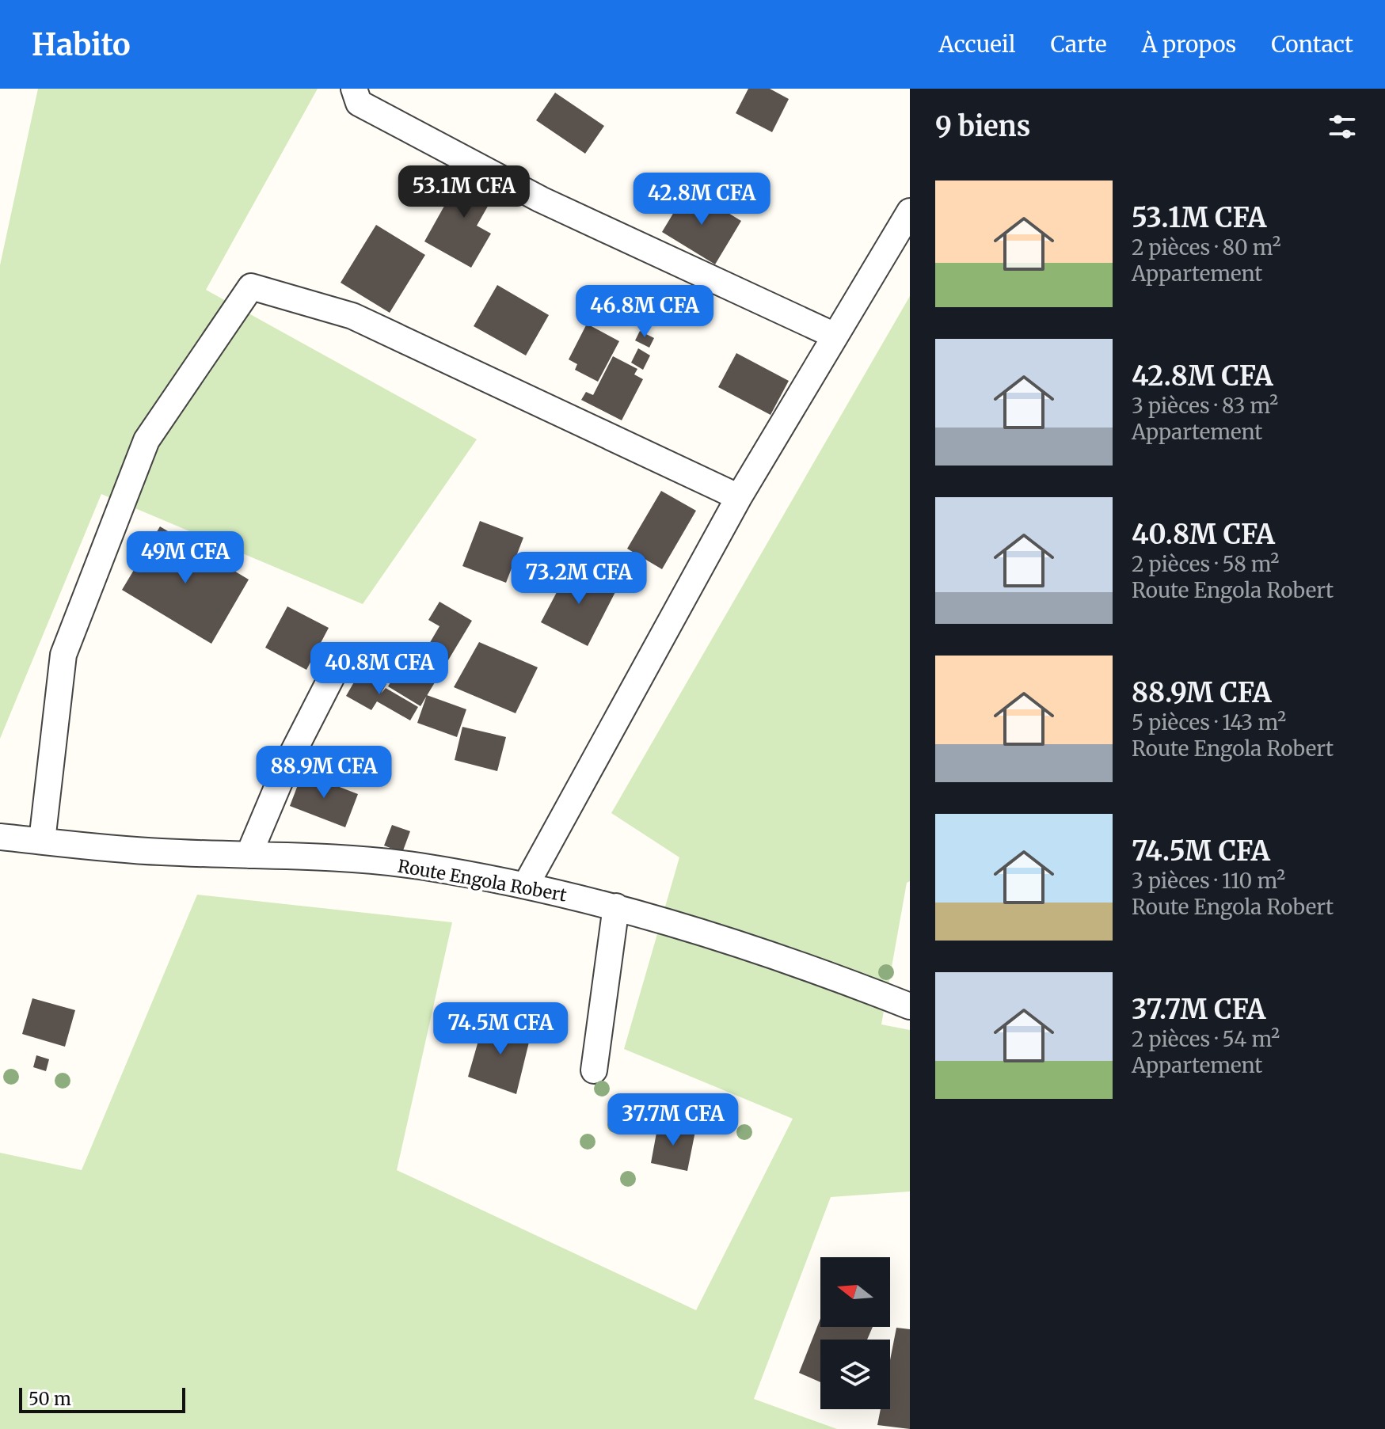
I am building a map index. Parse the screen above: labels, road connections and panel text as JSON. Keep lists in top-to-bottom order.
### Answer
{
  "streets": {
    "street": ["Route Engola Robert"]
  },
  "scale_bar": "50 m",
  "north": "left",
  "page": {
    "header": "Habito",
    "nav": [
      "Accueil",
      "Carte",
      "À propos",
      "Contact"
    ],
    "heading": "9 biens",
    "list": [
      {
        "name": "53.1M CFA",
        "note": "2 pièces · 80 m² · Appartement"
      },
      {
        "name": "42.8M CFA",
        "note": "3 pièces · 83 m² · Appartement"
      },
      {
        "name": "40.8M CFA",
        "note": "2 pièces · 58 m² · Route Engola Robert"
      },
      {
        "name": "88.9M CFA",
        "note": "5 pièces · 143 m² · Route Engola Robert"
      },
      {
        "name": "74.5M CFA",
        "note": "3 pièces · 110 m² · Route Engola Robert"
      },
      {
        "name": "37.7M CFA",
        "note": "2 pièces · 54 m² · Appartement"
      }
    ],
    "price": [
      "53.1M CFA",
      "42.8M CFA",
      "46.8M CFA",
      "49M CFA",
      "73.2M CFA",
      "40.8M CFA",
      "88.9M CFA",
      "74.5M CFA",
      "37.7M CFA"
    ],
    "scale": "50 m"
  }
}
